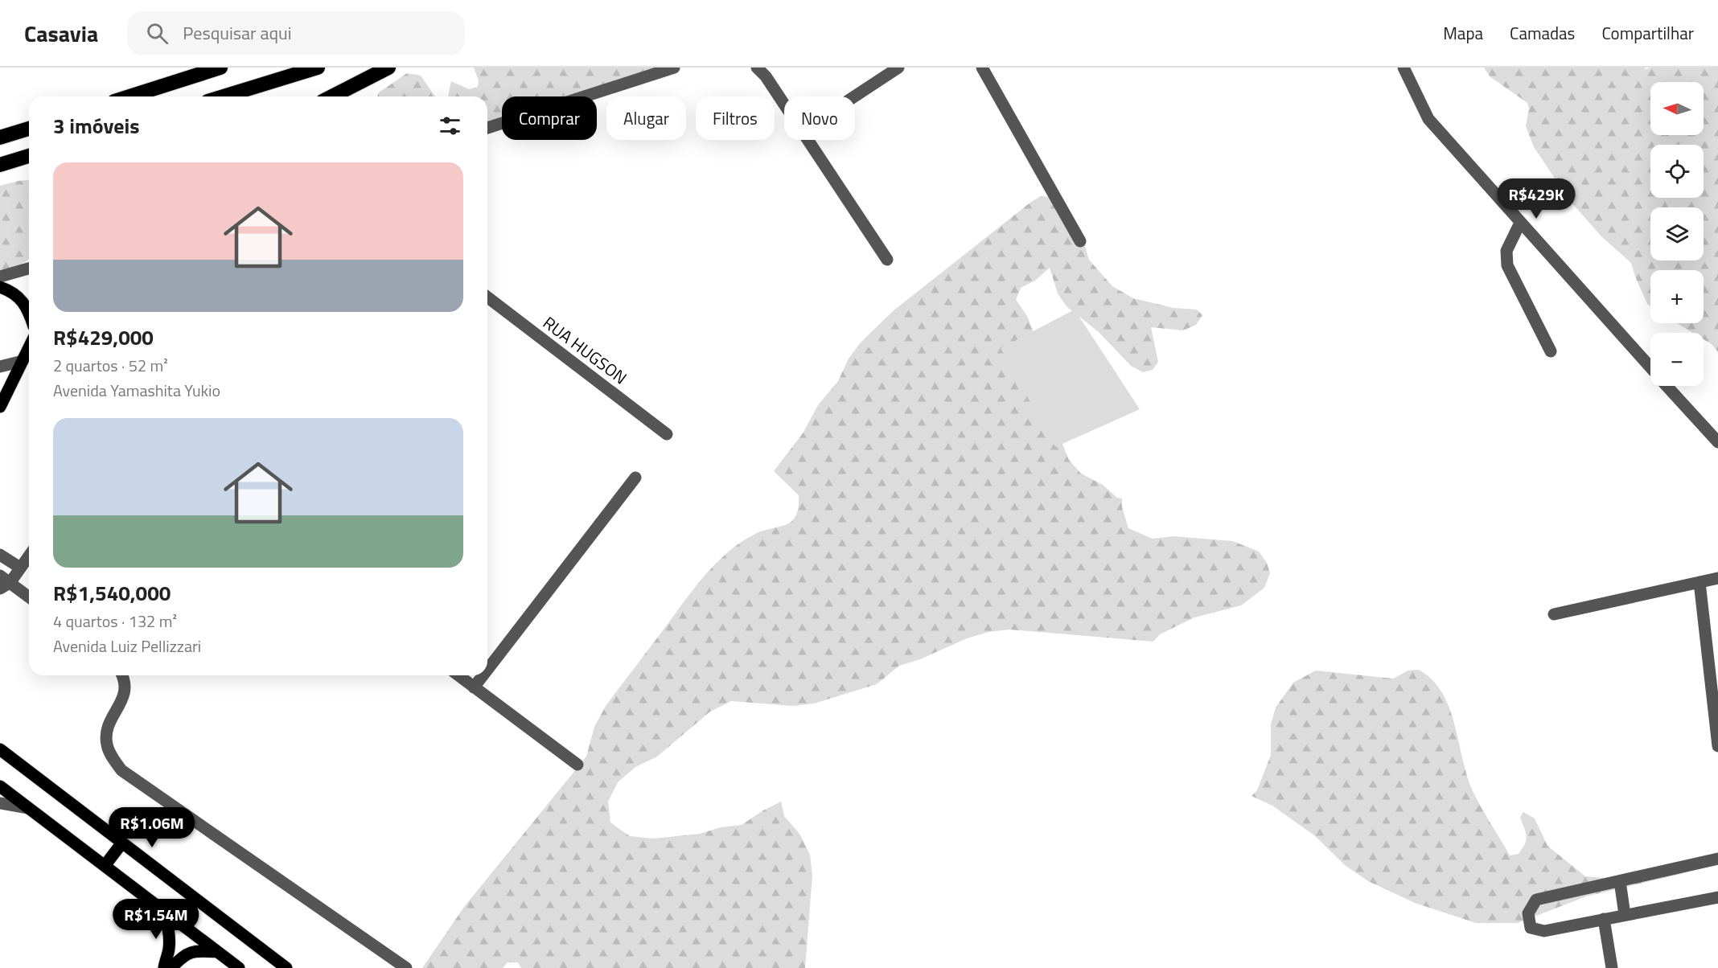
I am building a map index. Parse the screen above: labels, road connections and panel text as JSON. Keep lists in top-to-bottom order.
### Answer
{
  "streets": {
    "street": ["RUA HUGSON"]
  },
  "north": "left",
  "page": {
    "header": "Casavia",
    "search": "Pesquisar aqui",
    "nav": ["Mapa", "Camadas", "Compartilhar"],
    "map_buttons": ["+", "−"],
    "chip": [
      "Comprar",
      "Alugar",
      "Filtros",
      "Novo"
    ],
    "heading": "3 imóveis",
    "list": [
      {
        "name": "R$429,000",
        "note": "2 quartos · 52 m² · Avenida Yamashita Yukio"
      },
      {
        "name": "R$1,540,000",
        "note": "4 quartos · 132 m² · Avenida Luiz Pellizzari"
      }
    ],
    "price": ["R$429K", "R$1.06M", "R$1.54M"]
  }
}
